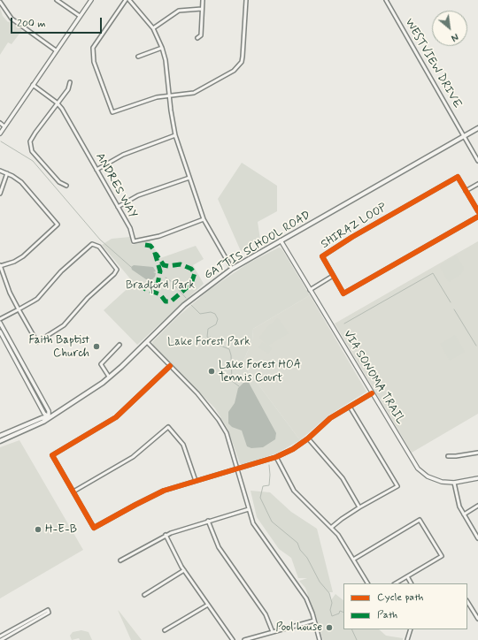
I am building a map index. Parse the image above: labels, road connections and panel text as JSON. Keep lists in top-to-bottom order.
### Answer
{
  "streets": {
    "main road": ["GATTIS SCHOOL ROAD"],
    "street": [
      "WESTVIEW DRIVE",
      "ANDRES WAY",
      "SHIRAZ LOOP",
      "VIA SONOMA TRAIL"
    ]
  },
  "crossings": [
    ["WESTVIEW DRIVE", "GATTIS SCHOOL ROAD"],
    ["GATTIS SCHOOL ROAD", "VIA SONOMA TRAIL"]
  ],
  "parks": ["Bradford Park", "Lake Forest Park"],
  "places": [
    "Faith Baptist Church",
    "Lake Forest HOA Tennis Court",
    "H-E-B",
    "Pool house"
  ],
  "legend": ["Cycle path", "Path"],
  "scale_bar": "200 m",
  "north": "bottom right"
}
